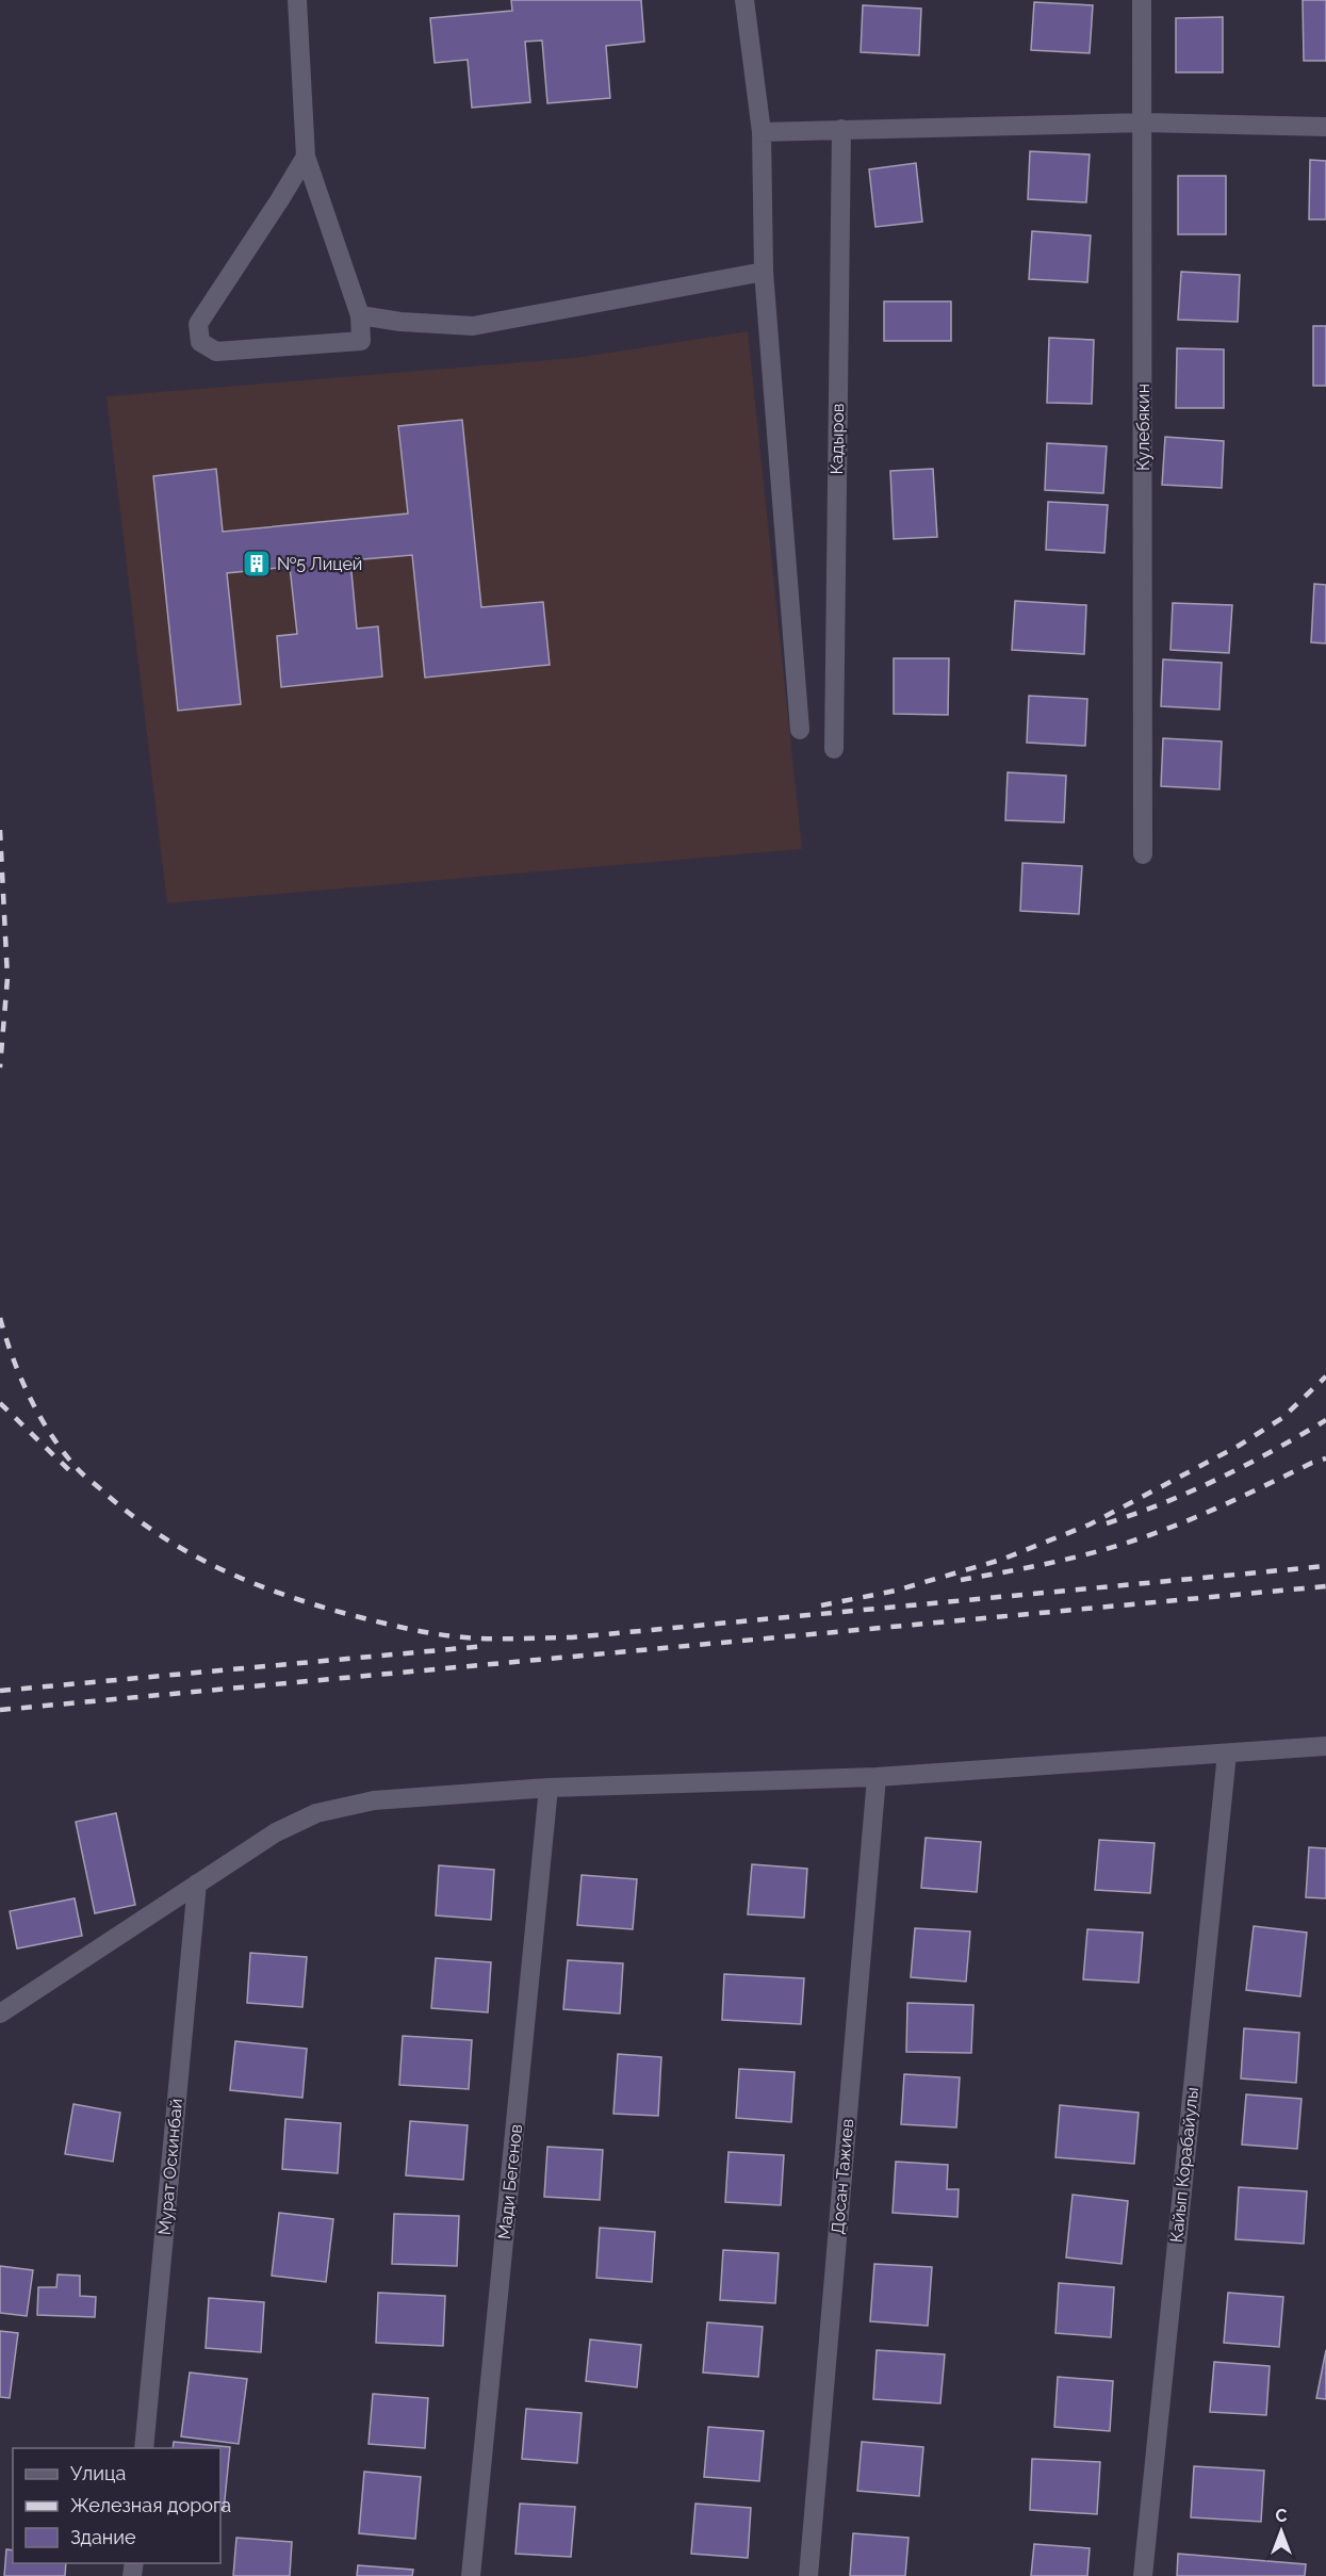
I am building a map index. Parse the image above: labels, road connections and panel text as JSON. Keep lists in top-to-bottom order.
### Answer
{
  "streets": {
    "street": [
      "Кулебякин",
      "Кадыров",
      "Кайып Корабайулы",
      "Мурат Оскинбай",
      "Досан Тажиев",
      "Мади Бегенов"
    ]
  },
  "places": {
    "building": ["№5 Лицей"]
  },
  "legend": ["Улица", "Железная дорога", "Здание"],
  "north": "top"
}
